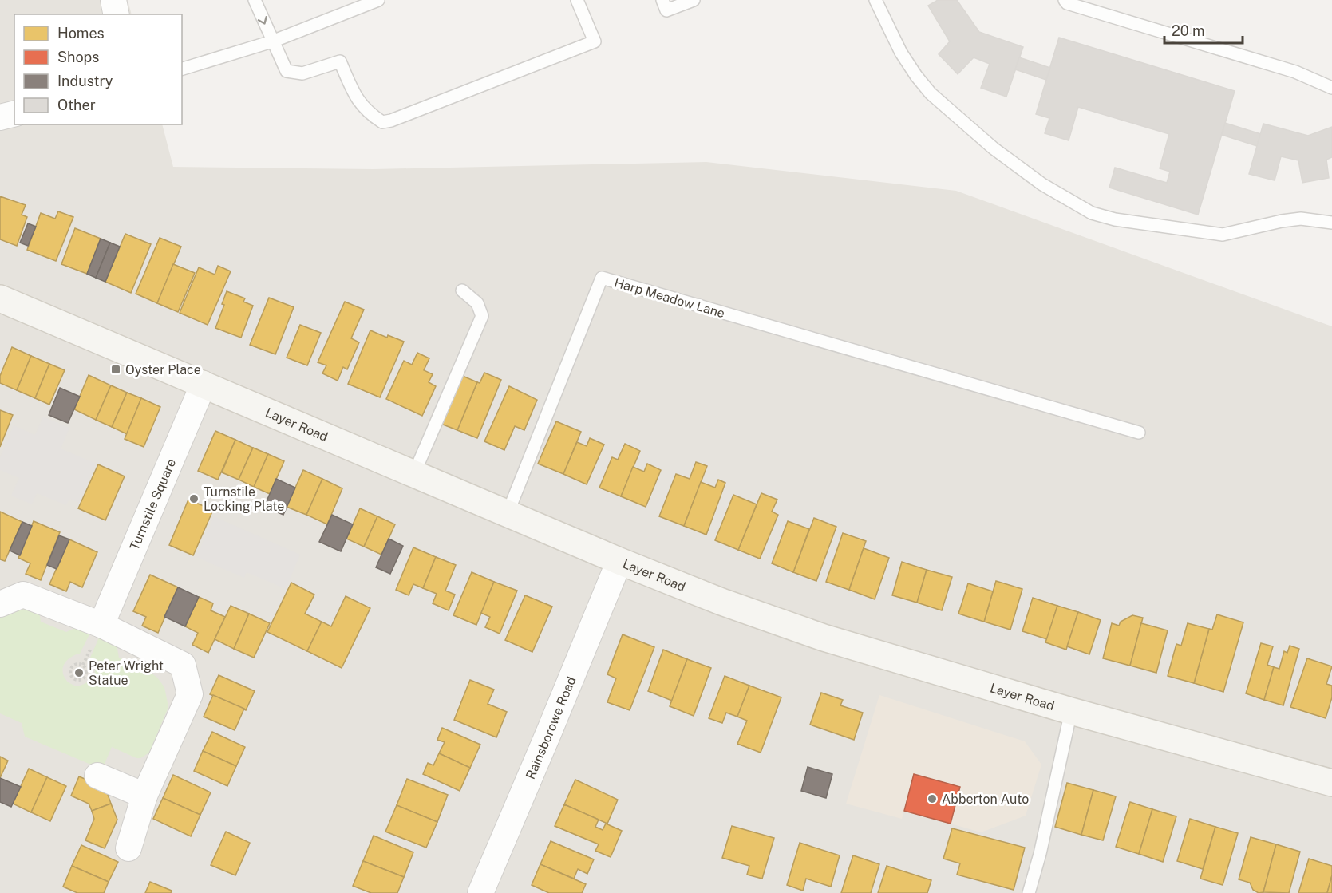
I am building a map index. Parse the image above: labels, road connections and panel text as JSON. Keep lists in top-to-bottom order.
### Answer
{
  "streets": {
    "main road": ["Layer Road"],
    "street": ["Turnstile Square", "Rainsborowe Road"],
    "lane": ["Harp Meadow Lane"]
  },
  "crossings": [
    ["Harp Meadow Lane", "Layer Road"],
    ["Layer Road", "Turnstile Square"],
    ["Layer Road", "Rainsborowe Road"]
  ],
  "places": {
    "transit": ["Oyster Place"],
    "other": ["Turnstile Locking Plate", "Peter Wright Statue", "Abberton Auto"]
  },
  "legend": [
    "Homes",
    "Shops",
    "Industry",
    "Other"
  ],
  "scale_bar": "20 m"
}
